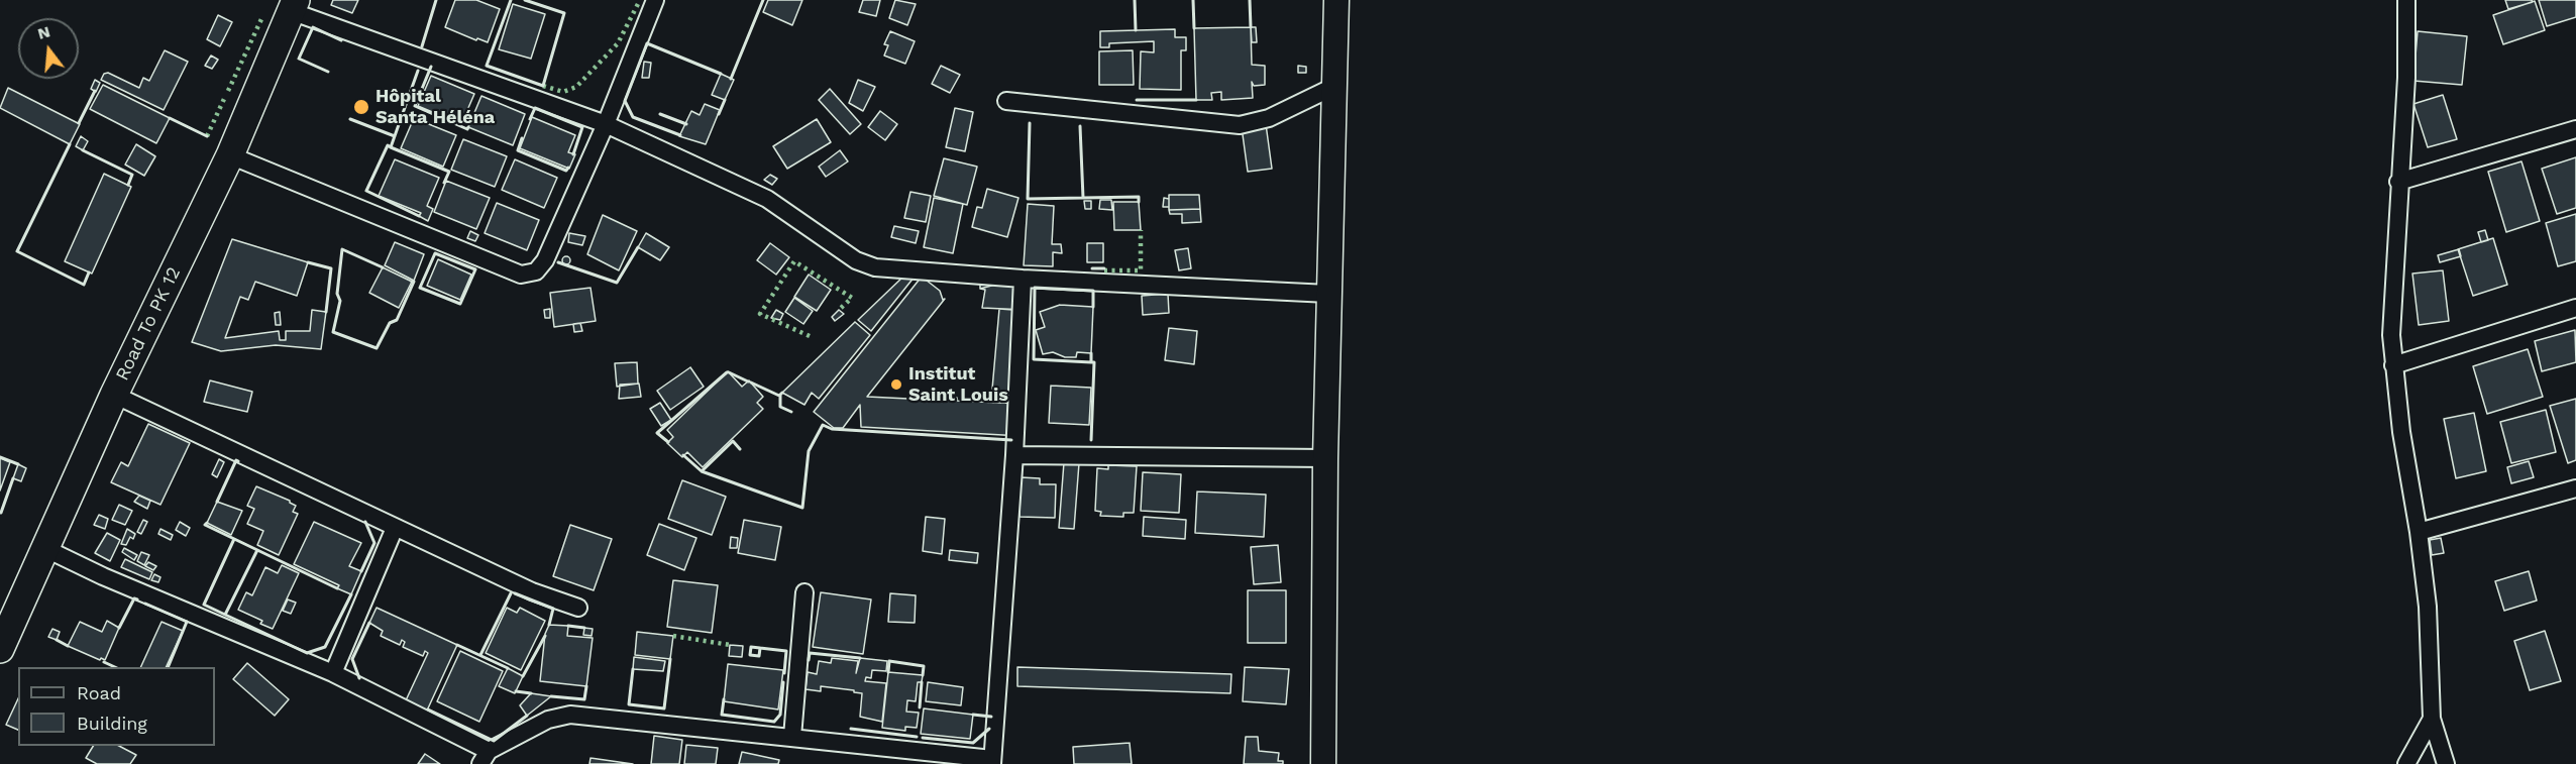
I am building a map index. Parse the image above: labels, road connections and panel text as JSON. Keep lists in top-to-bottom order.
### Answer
{
  "streets": {
    "main road": ["Road To PK 12"]
  },
  "places": ["Hôpital Santa Héléna", "Institut Saint Louis"],
  "legend": ["Road", "Building"],
  "north": "top"
}
